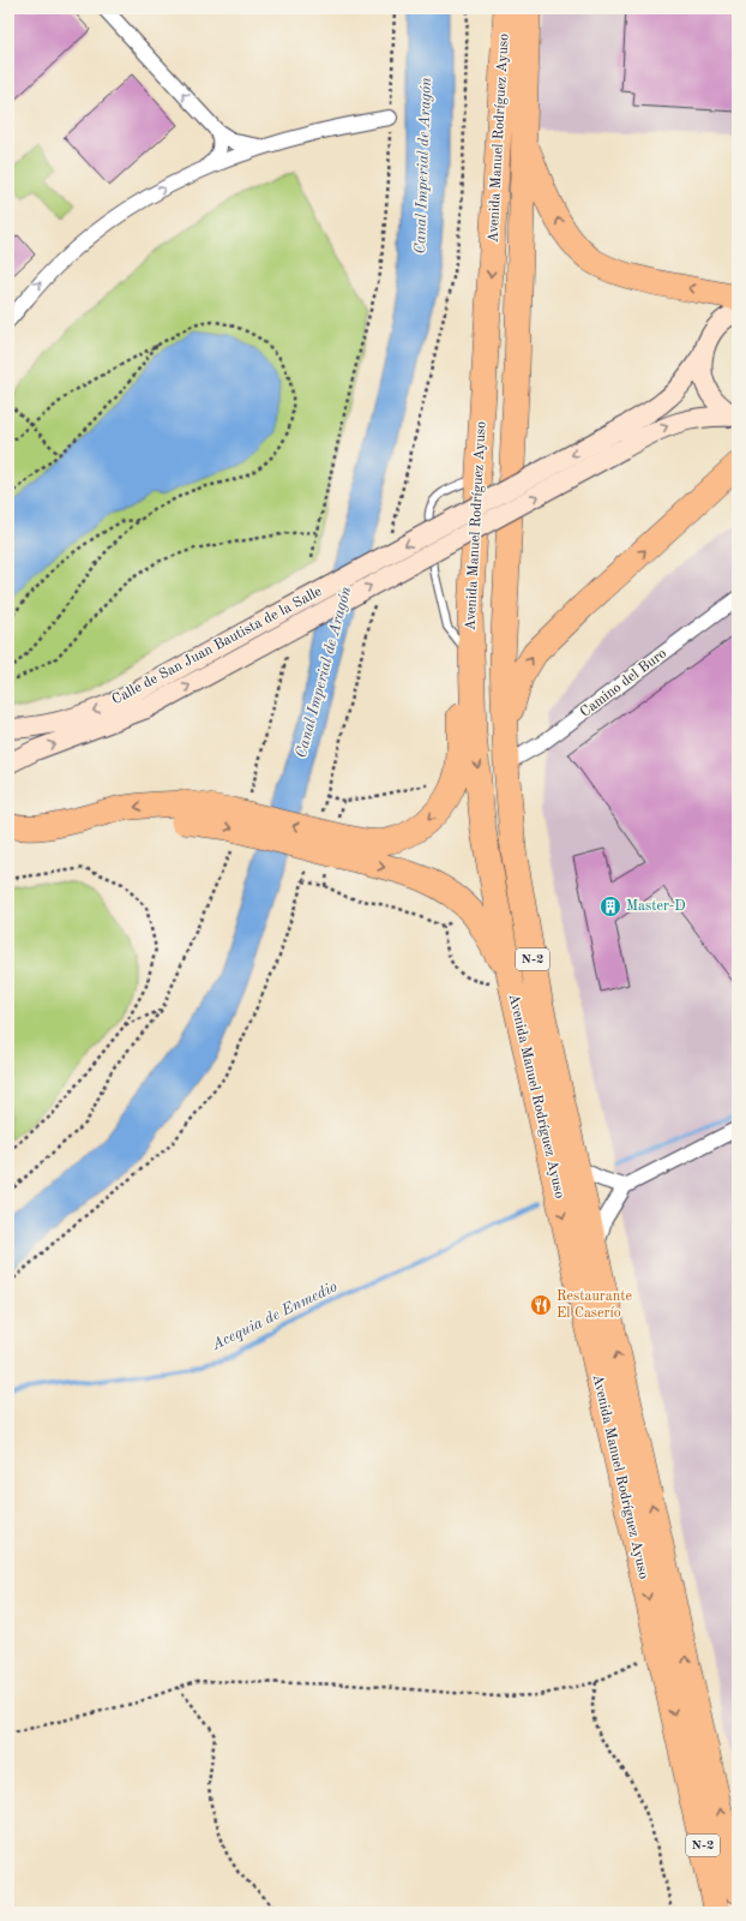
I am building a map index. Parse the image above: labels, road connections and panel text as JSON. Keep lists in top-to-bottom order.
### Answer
{
  "streets": {
    "highway": ["Avenida Manuel Rodríguez Ayuso", "N-2"],
    "main road": ["Calle de San Juan Bautista de la Salle"],
    "street": ["Camino del Buro"]
  },
  "crossings": [
    ["Avenida Manuel Rodríguez Ayuso", "Camino del Buro"]
  ],
  "water": ["Canal Imperial de Aragón", "Acequia de Enmedio"],
  "places": {
    "building": ["Master-D"],
    "restaurant": ["Restaurante El Caserío"]
  }
}
